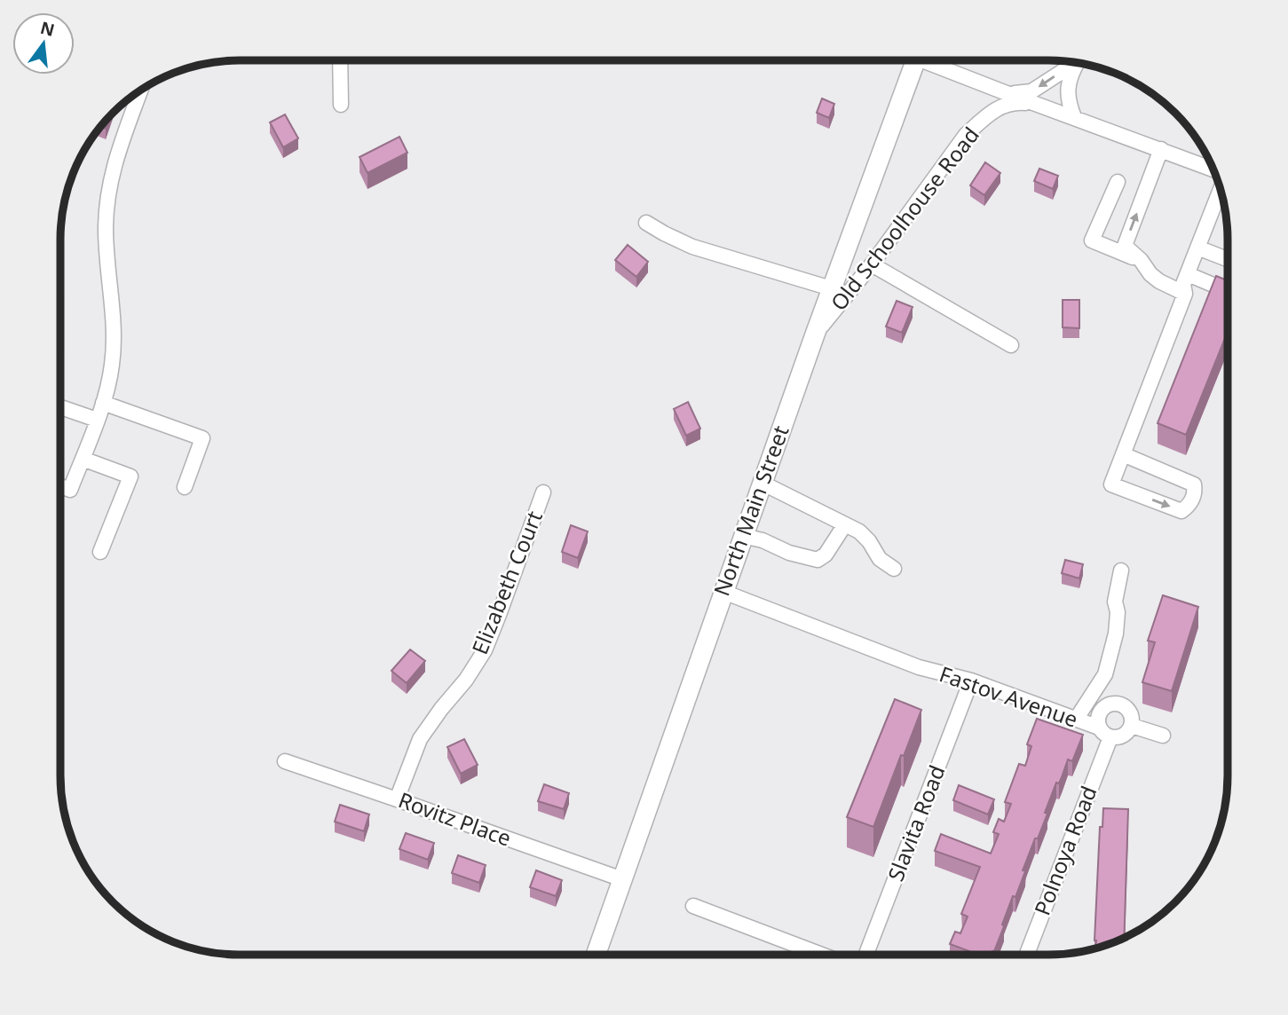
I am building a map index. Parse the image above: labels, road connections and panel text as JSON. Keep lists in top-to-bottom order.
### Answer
{
  "streets": {
    "main road": ["North Main Street"],
    "street": [
      "Old Schoolhouse Road",
      "Elizabeth Court",
      "Fastov Avenue",
      "Rovitz Place",
      "Slavita Road",
      "Polnoya Road"
    ]
  },
  "crossings": [
    ["Old Schoolhouse Road", "North Main Street"],
    ["North Main Street", "Fastov Avenue"],
    ["North Main Street", "Rovitz Place"],
    ["Elizabeth Court", "Rovitz Place"],
    ["Fastov Avenue", "Slavita Road"],
    ["Fastov Avenue", "Polnoya Road"]
  ],
  "north": "top"
}
